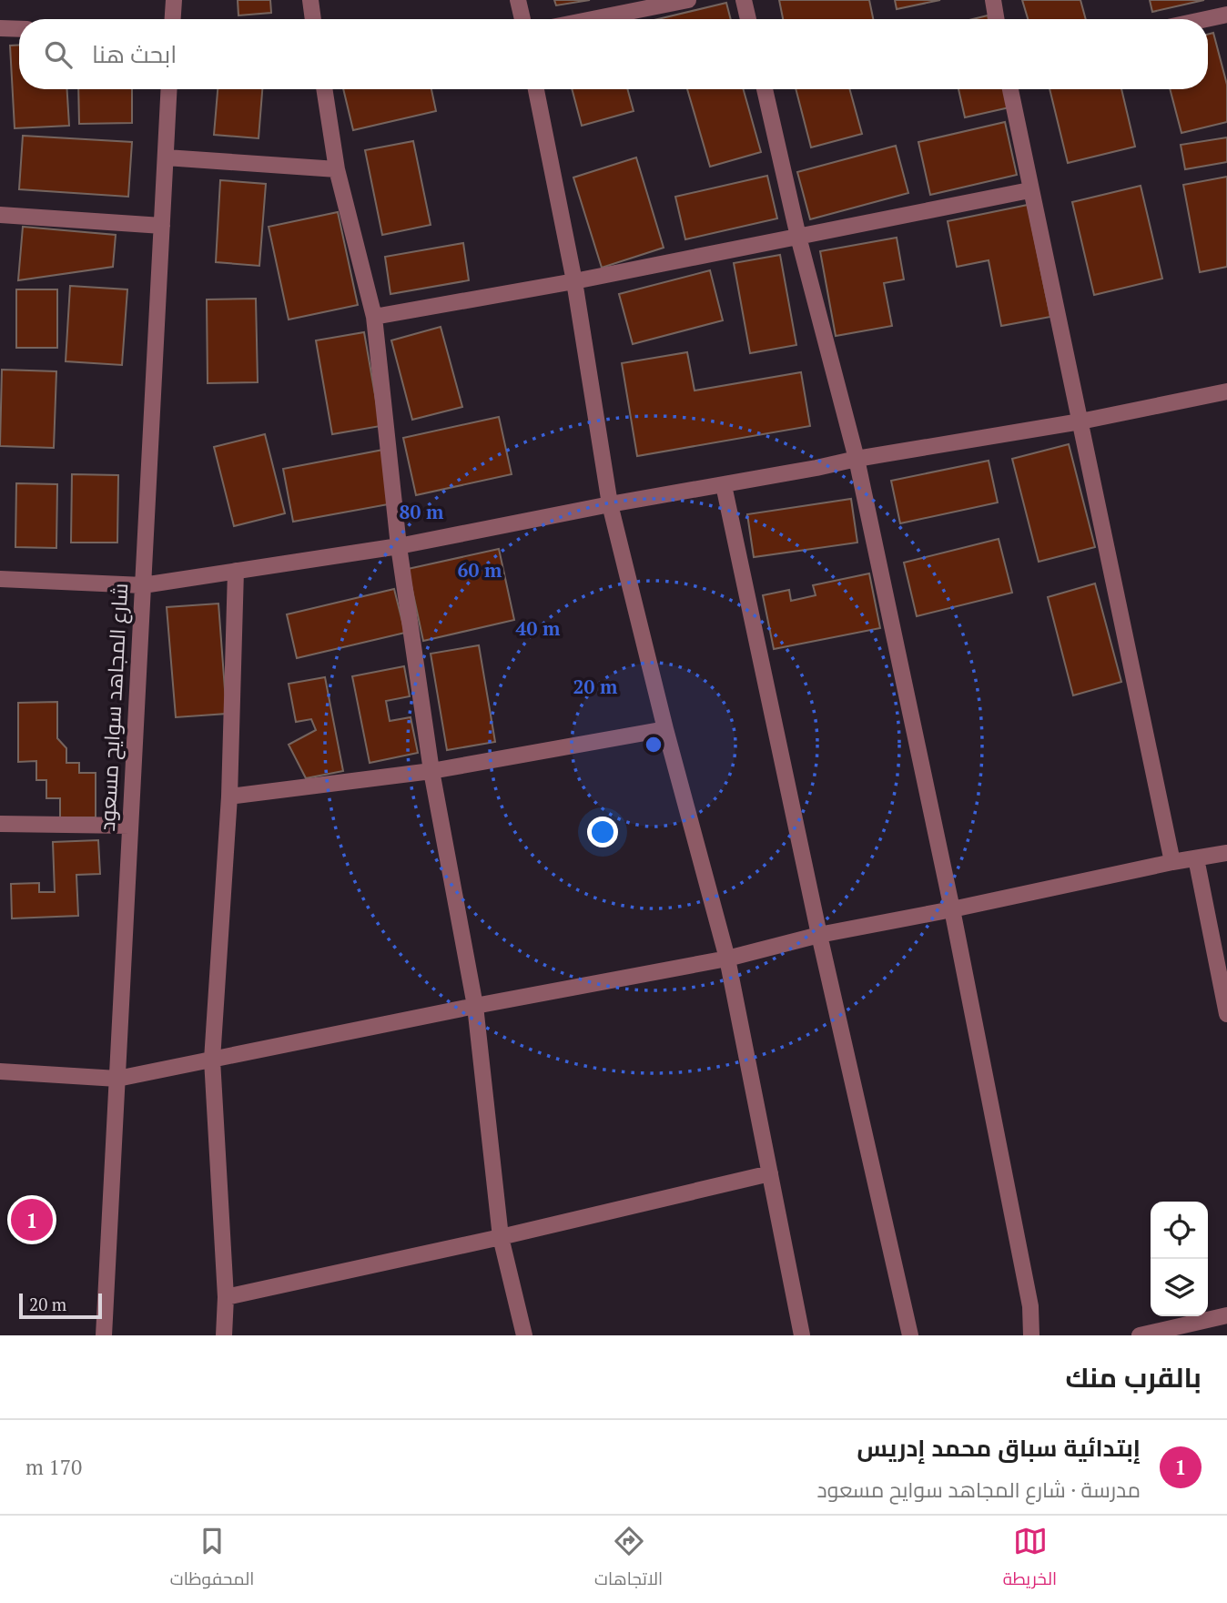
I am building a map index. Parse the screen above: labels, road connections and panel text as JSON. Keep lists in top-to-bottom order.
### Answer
{
  "streets": {
    "street": ["شارع المجاهد سوايح مسعود"]
  },
  "scale_bar": "20 m",
  "page": {
    "search": "ابحث هنا",
    "pins": "1",
    "scale": "20 m",
    "heading": "بالقرب منك",
    "list": [
      {
        "mark": "1",
        "name": "إبتدائية سباق محمد إدريس",
        "note": "مدرسة · شارع المجاهد سوايح مسعود",
        "value": "170 m"
      }
    ],
    "nav": ["الخريطة", "الاتجاهات", "المحفوظات"]
  },
  "rings": [
    "80 m",
    "60 m",
    "40 m",
    "20 m"
  ]
}
